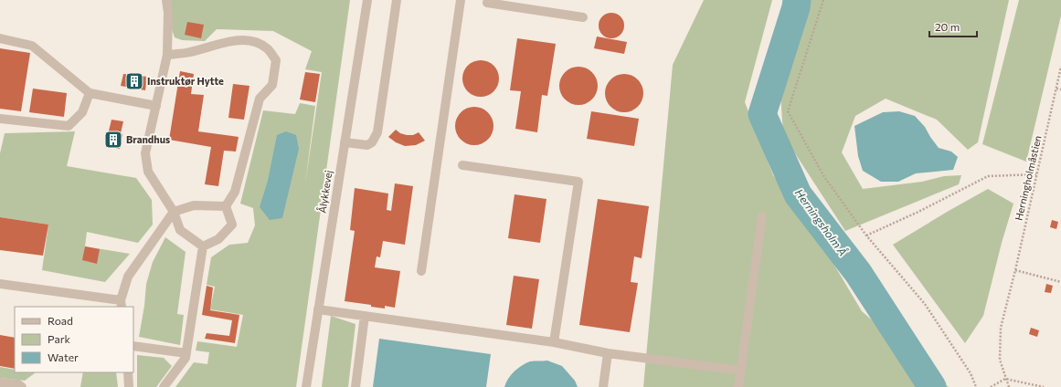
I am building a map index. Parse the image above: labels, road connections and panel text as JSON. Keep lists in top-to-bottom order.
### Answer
{
  "streets": {
    "street": ["Ålykkevej"],
    "path": ["Herningholmåstien"]
  },
  "water": ["Herningsholm Å"],
  "places": {
    "building": ["Instruktør Hytte", "Brandhus"]
  },
  "legend": ["Road", "Park", "Water"],
  "scale_bar": "20 m"
}
